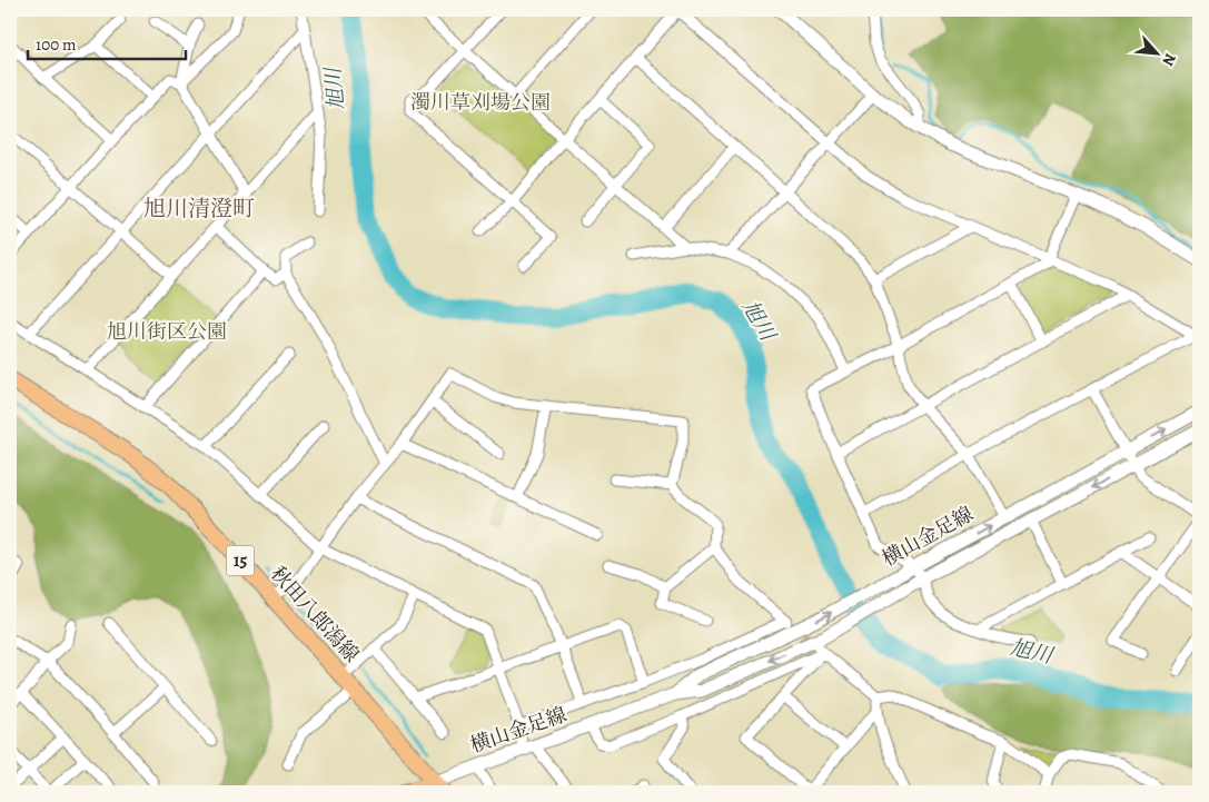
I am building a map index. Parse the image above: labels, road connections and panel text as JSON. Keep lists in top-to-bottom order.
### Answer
{
  "streets": {
    "main road": ["横山金足線", "15", "秋田八郎潟線"]
  },
  "crossings": [
    ["横山金足線", "秋田八郎潟線"]
  ],
  "districts": ["旭川清澄町"],
  "water": ["旭川"],
  "parks": ["濁川草刈場公園", "旭川街区公園"],
  "scale_bar": "100 m",
  "north": "bottom right"
}
